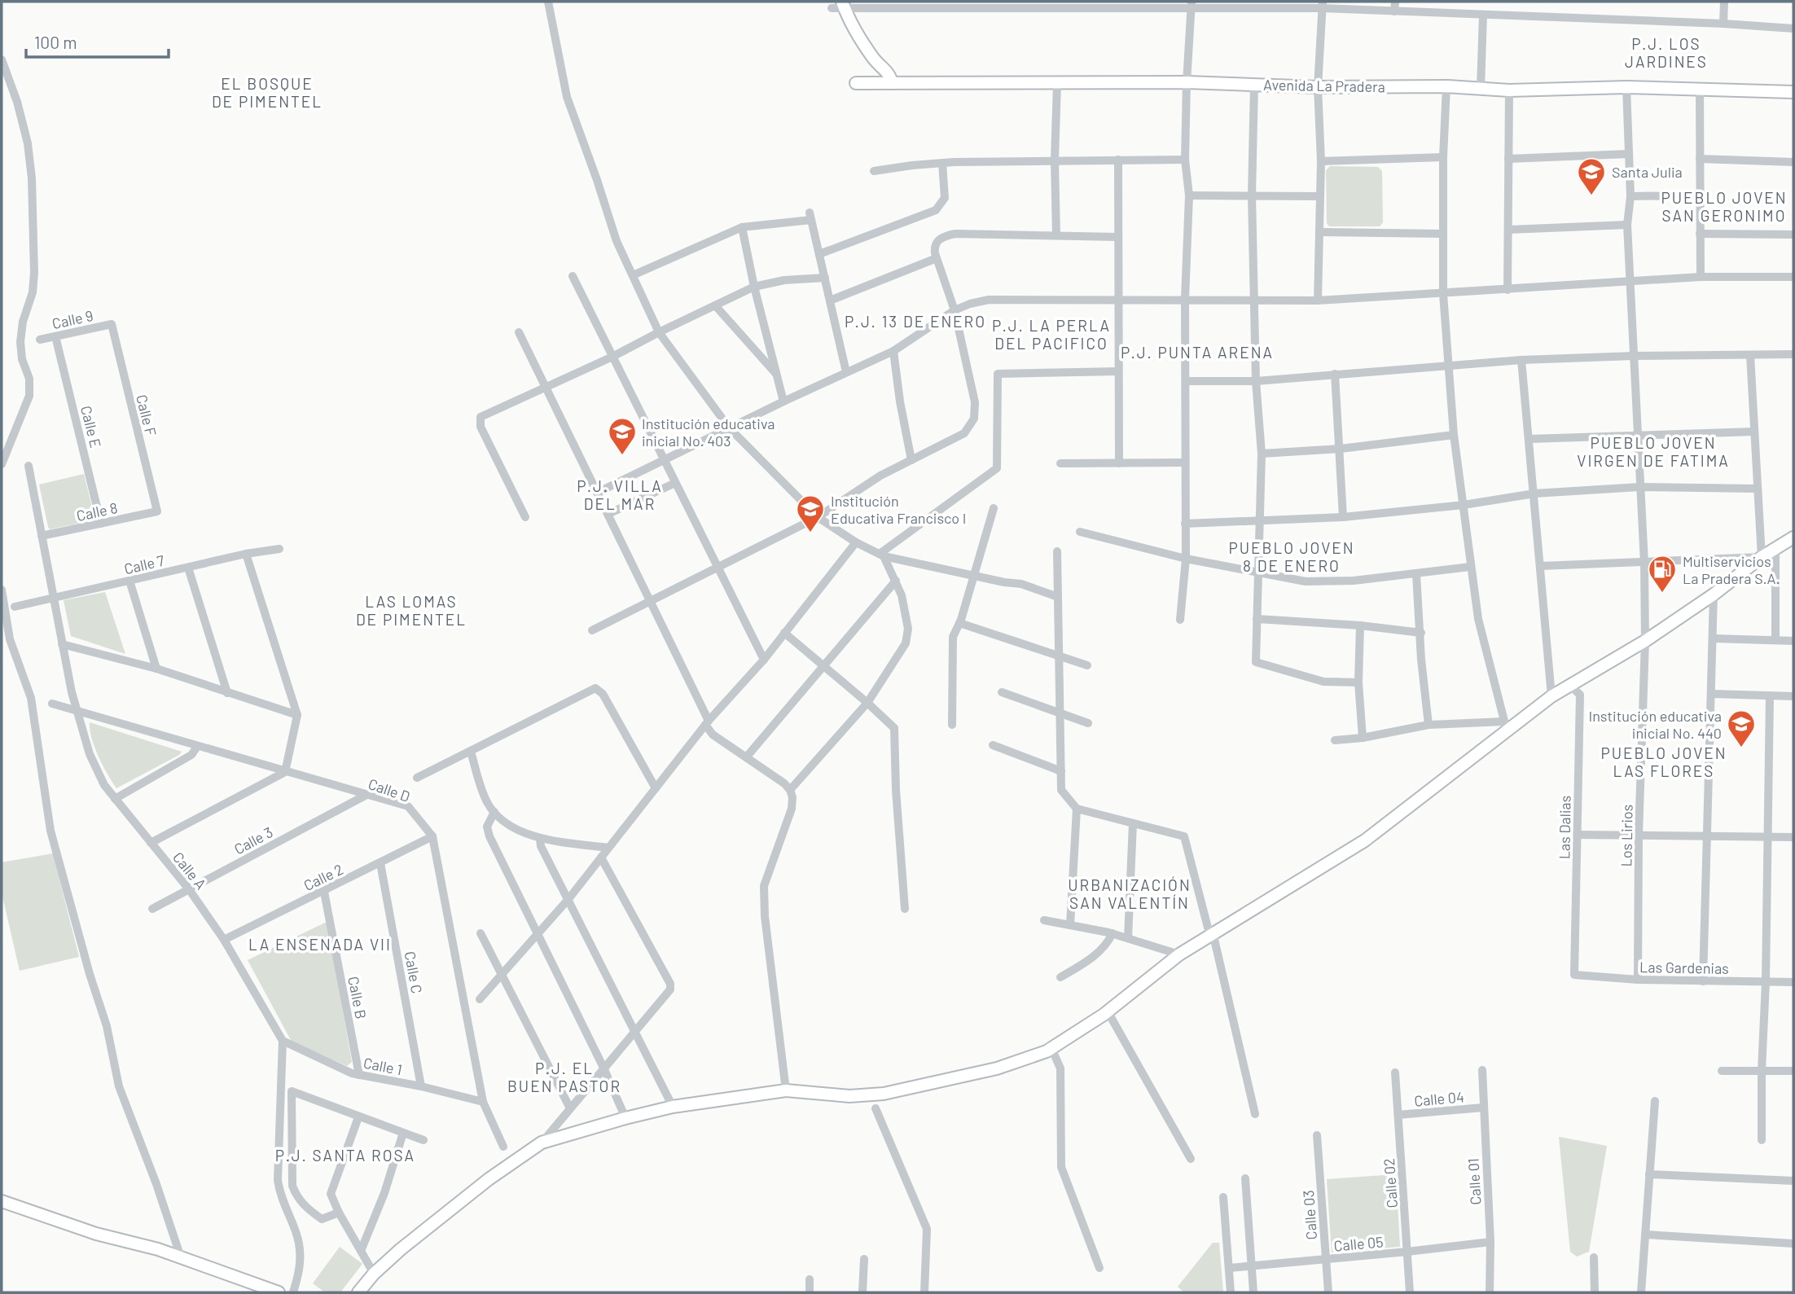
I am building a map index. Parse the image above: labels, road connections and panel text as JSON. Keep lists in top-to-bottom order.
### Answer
{
  "streets": {
    "street": [
      "Avenida La Pradera",
      "Calle 9",
      "Calle F",
      "Calle E",
      "Calle 8",
      "Calle 7",
      "Calle D",
      "Las Dalias",
      "Los Lirios",
      "Calle 3",
      "Calle A",
      "Calle 2",
      "Las Gardenias",
      "Calle C",
      "Calle B",
      "Calle 1",
      "Calle 04",
      "Calle 01",
      "Calle 02",
      "Calle 03",
      "Calle 05"
    ]
  },
  "crossings": [
    ["Avenida La Pradera", "Los Lirios"],
    ["Calle 9", "Calle F"],
    ["Calle 9", "Calle E"],
    ["Calle F", "Calle 8"],
    ["Calle E", "Calle 8"],
    ["Calle 8", "Calle A"],
    ["Calle 7", "Calle A"],
    ["Calle D", "Calle 3"],
    ["Calle D", "Calle A"],
    ["Calle D", "Calle 2"],
    ["Calle D", "Calle 1"],
    ["Las Dalias", "Las Gardenias"],
    ["Los Lirios", "Las Gardenias"],
    ["Calle 3", "Calle A"],
    ["Calle A", "Calle 2"],
    ["Calle A", "Calle 1"],
    ["Calle 2", "Calle C"],
    ["Calle 2", "Calle B"],
    ["Calle C", "Calle 1"],
    ["Calle B", "Calle 1"],
    ["Calle 04", "Calle 01"],
    ["Calle 04", "Calle 02"],
    ["Calle 01", "Calle 05"],
    ["Calle 02", "Calle 05"],
    ["Calle 03", "Calle 05"]
  ],
  "districts": [
    "P.J. LOS JARDINES",
    "EL BOSQUE DE PIMENTEL",
    "PUEBLO JOVEN SAN GERONIMO",
    "P.J. 13 DE ENERO",
    "P.J. LA PERLA DEL PACIFICO",
    "P.J. PUNTA ARENA",
    "PUEBLO JOVEN VIRGEN DE FATIMA",
    "P.J. VILLA DEL MAR",
    "PUEBLO JOVEN 8 DE ENERO",
    "LAS LOMAS DE PIMENTEL",
    "PUEBLO JOVEN LAS FLORES",
    "URBANIZACIÓN SAN VALENTÍN",
    "LA ENSENADA VII",
    "P.J. EL BUEN PASTOR",
    "P.J. SANTA ROSA"
  ],
  "places": {
    "school or university": [
      "Santa Julia",
      "Institución educativa inicial No. 403",
      "Institución Educativa Francisco I",
      "Institución educativa inicial No. 440"
    ],
    "fuel station": ["Multiservicios La Pradera S.A."]
  },
  "scale_bar": "100 m"
}
